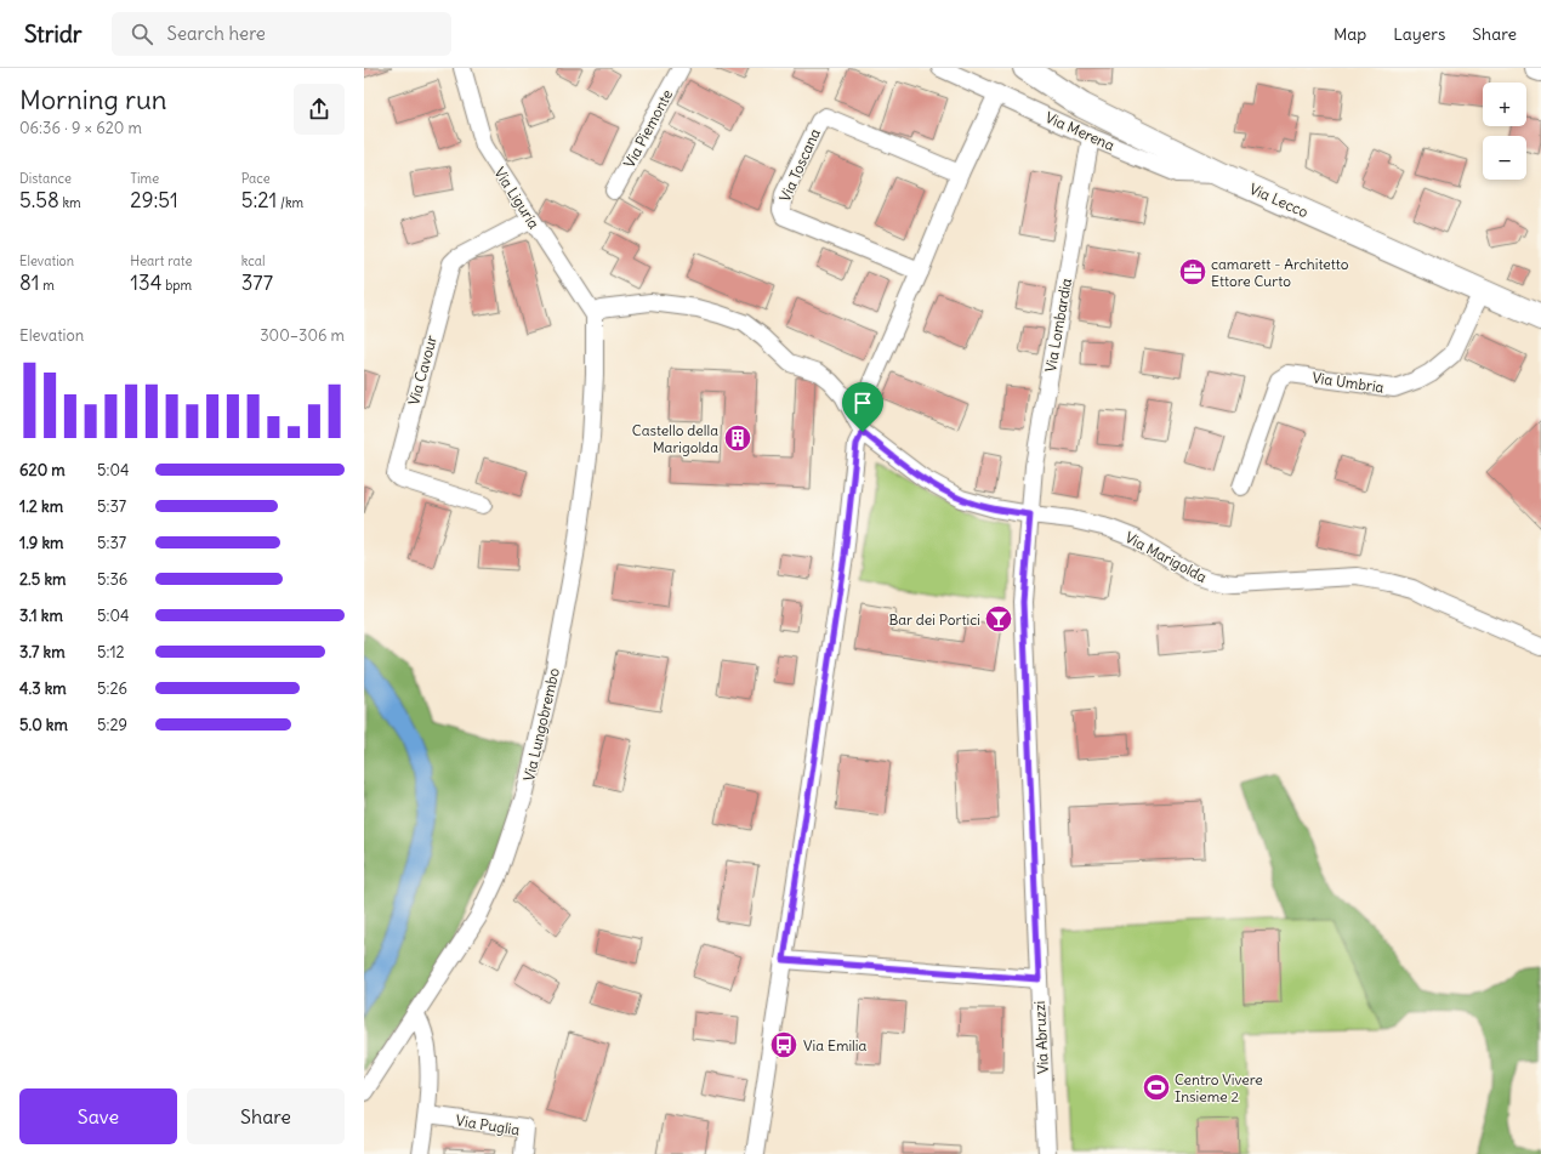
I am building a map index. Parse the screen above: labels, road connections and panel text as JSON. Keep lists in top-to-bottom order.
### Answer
{
  "streets": {
    "main road": ["Via Lecco"],
    "street": [
      "Via Piemonte",
      "Via Merena",
      "Via Toscana",
      "Via Liguria",
      "Via Lombardia",
      "Via Cavour",
      "Via Umbria",
      "Via Marigolda",
      "Via Lungobrembo",
      "Via Abruzzi",
      "Via Puglia"
    ]
  },
  "crossings": [
    ["Via Merena", "Via Lecco"],
    ["Via Merena", "Via Lombardia"],
    ["Via Liguria", "Via Cavour"],
    ["Via Liguria", "Via Marigolda"],
    ["Via Liguria", "Via Lungobrembo"],
    ["Via Lecco", "Via Umbria"],
    ["Via Lombardia", "Via Marigolda"],
    ["Via Lombardia", "Via Abruzzi"],
    ["Via Marigolda", "Via Lungobrembo"],
    ["Via Marigolda", "Via Abruzzi"]
  ],
  "places": {
    "office": ["camarett - Architetto Ettore Curto"],
    "building": ["Castello della Marigolda"],
    "bar": ["Bar dei Portici"],
    "bus stop": ["Via Emilia"],
    "sports": ["Centro Vivere Insieme 2"]
  },
  "page": {
    "header": "Stridr",
    "search": "Search here",
    "nav": ["Map", "Layers", "Share"],
    "heading": ["Morning run", "06:36 · 9 × 620 m"],
    "map_buttons": ["+", "−"],
    "stats": [
      ["Distance", "5.58 km"],
      ["Time", "29:51"],
      ["Pace", "5:21 /km"],
      ["Elevation", "81 m"],
      ["Heart rate", "134 bpm"],
      ["kcal", "377"]
    ],
    "chart": ["Elevation", "300–306 m"],
    "list": [
      {
        "name": "620 m",
        "note": "5:04"
      },
      {
        "name": "1.2 km",
        "note": "5:37"
      },
      {
        "name": "1.9 km",
        "note": "5:37"
      },
      {
        "name": "2.5 km",
        "note": "5:36"
      },
      {
        "name": "3.1 km",
        "note": "5:04"
      },
      {
        "name": "3.7 km",
        "note": "5:12"
      },
      {
        "name": "4.3 km",
        "note": "5:26"
      },
      {
        "name": "5.0 km",
        "note": "5:29"
      }
    ],
    "buttons": ["Save", "Share"]
  }
}
